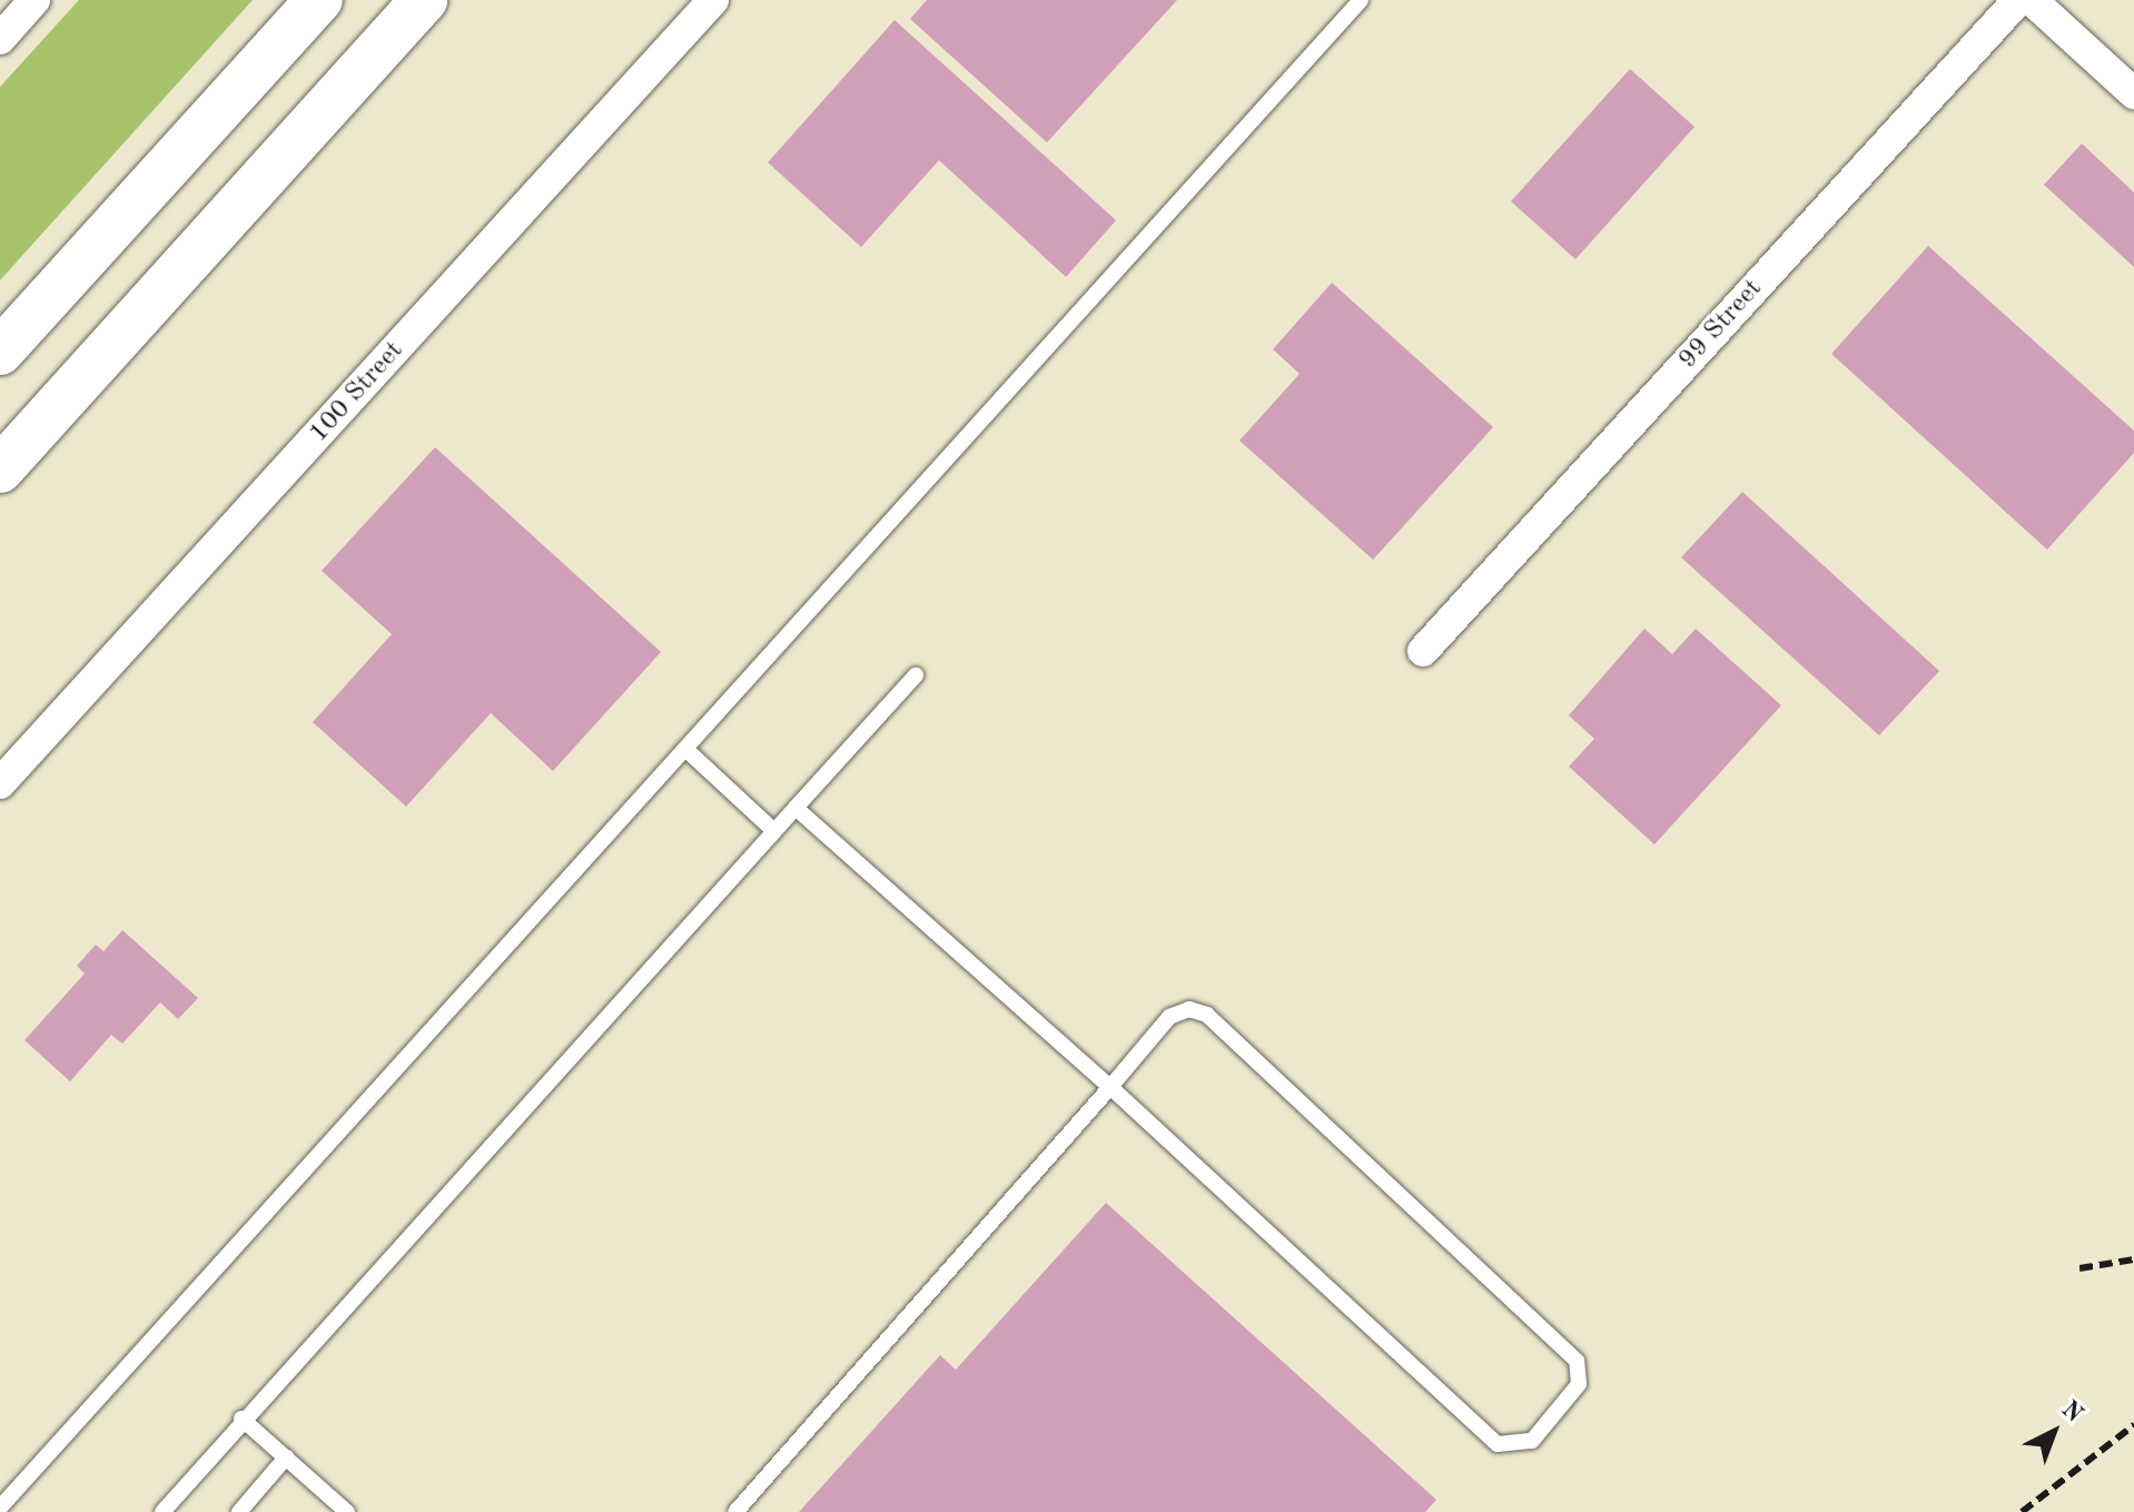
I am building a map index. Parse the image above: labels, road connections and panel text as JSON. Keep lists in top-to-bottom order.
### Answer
{
  "streets": {
    "street": ["99 Street", "100 Street"]
  },
  "north": "top right"
}
